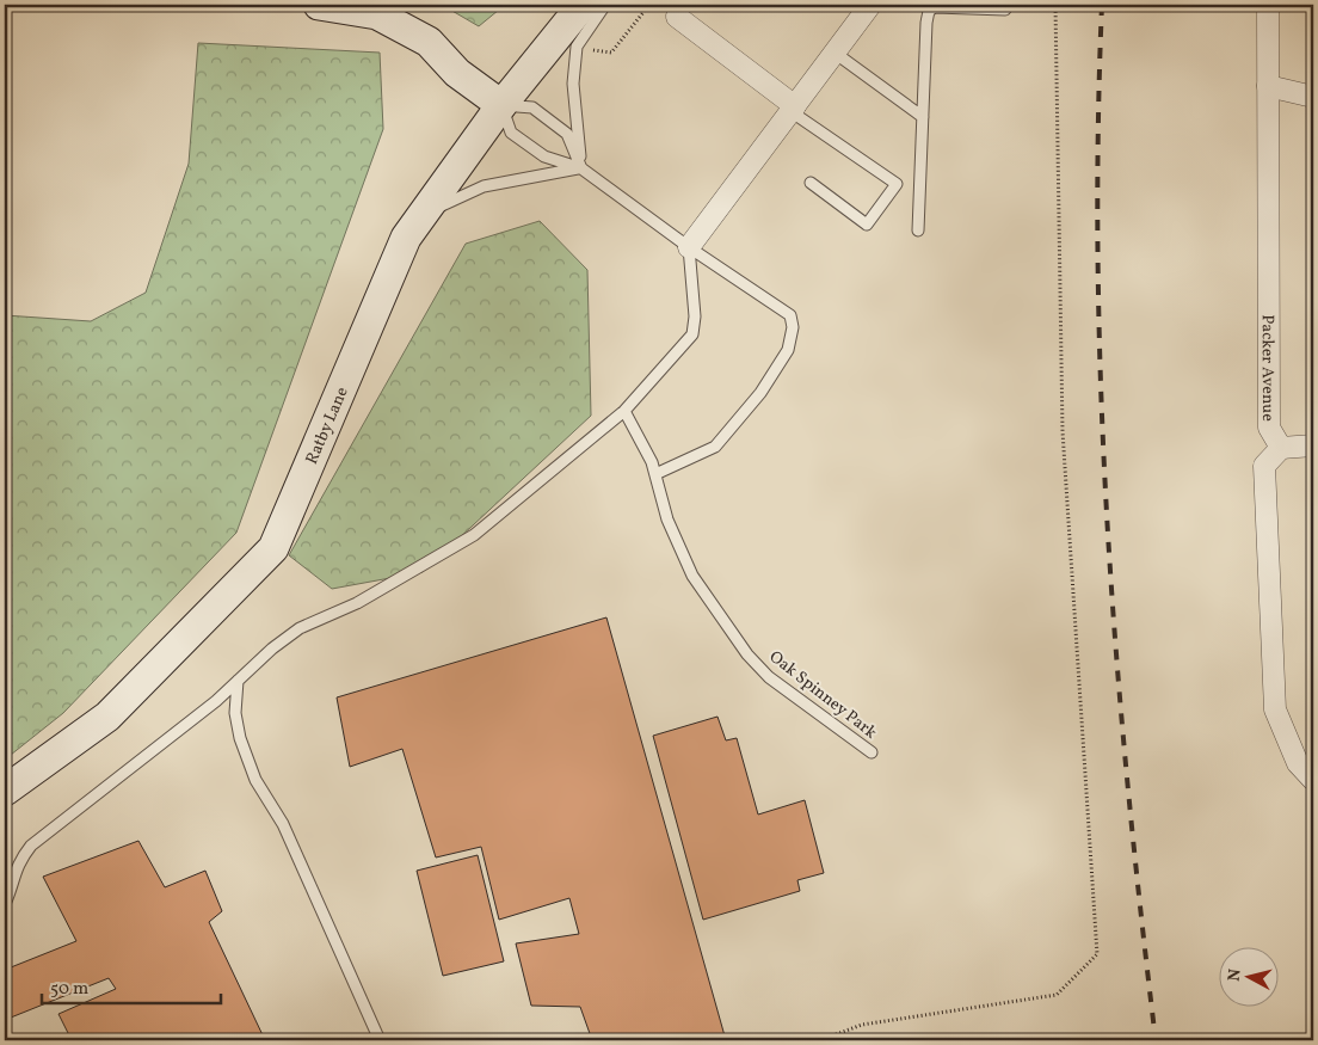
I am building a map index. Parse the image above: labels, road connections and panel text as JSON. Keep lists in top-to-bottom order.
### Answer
{
  "streets": {
    "main road": ["Ratby Lane"],
    "street": ["Packer Avenue"],
    "lane": ["Oak Spinney Park"]
  },
  "scale_bar": "50 m",
  "north": "left"
}
